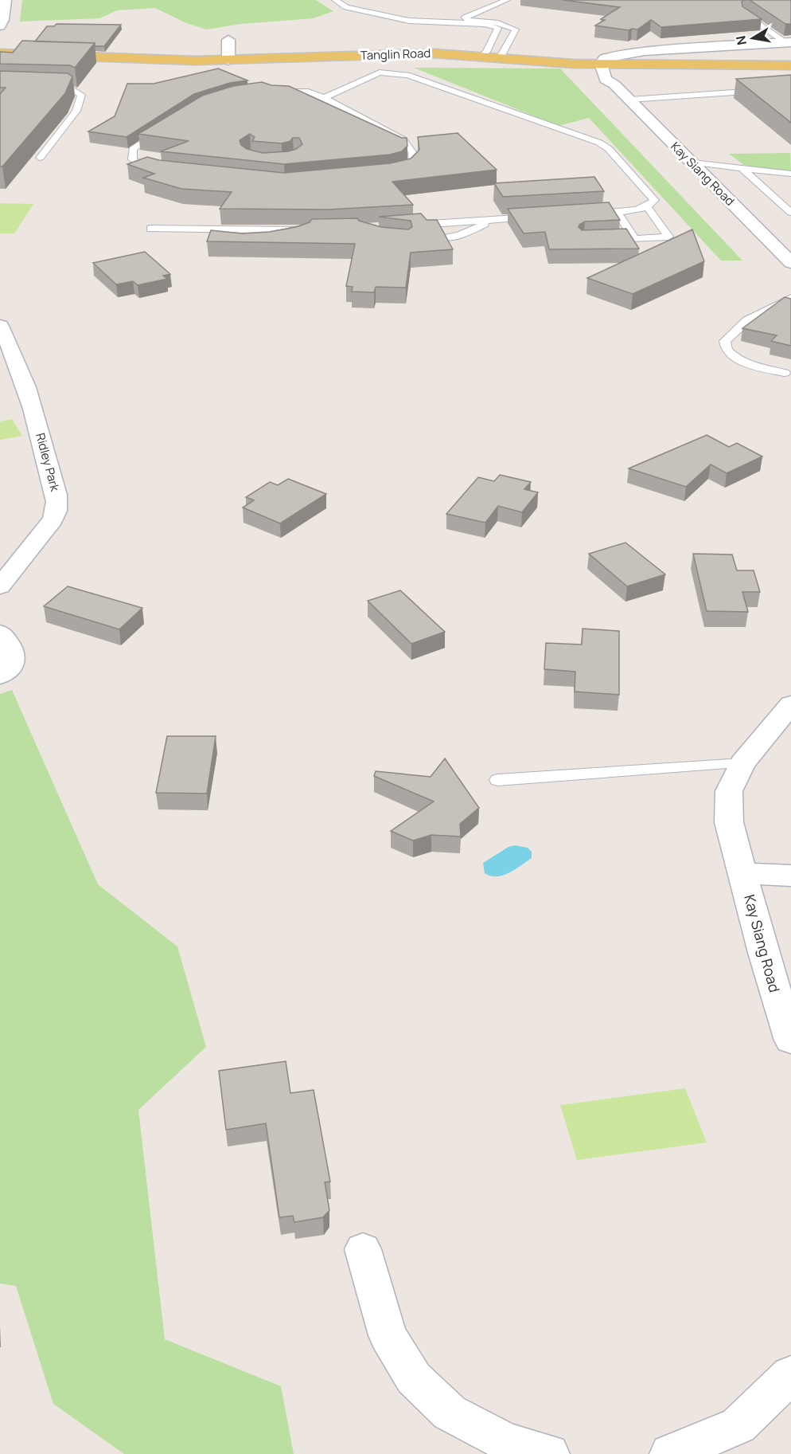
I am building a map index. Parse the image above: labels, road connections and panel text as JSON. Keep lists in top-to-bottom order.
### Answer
{
  "streets": {
    "main road": ["Tanglin Road"],
    "street": ["Kay Siang Road", "Ridley Park"]
  },
  "crossings": [
    ["Tanglin Road", "Kay Siang Road"]
  ],
  "north": "left"
}
